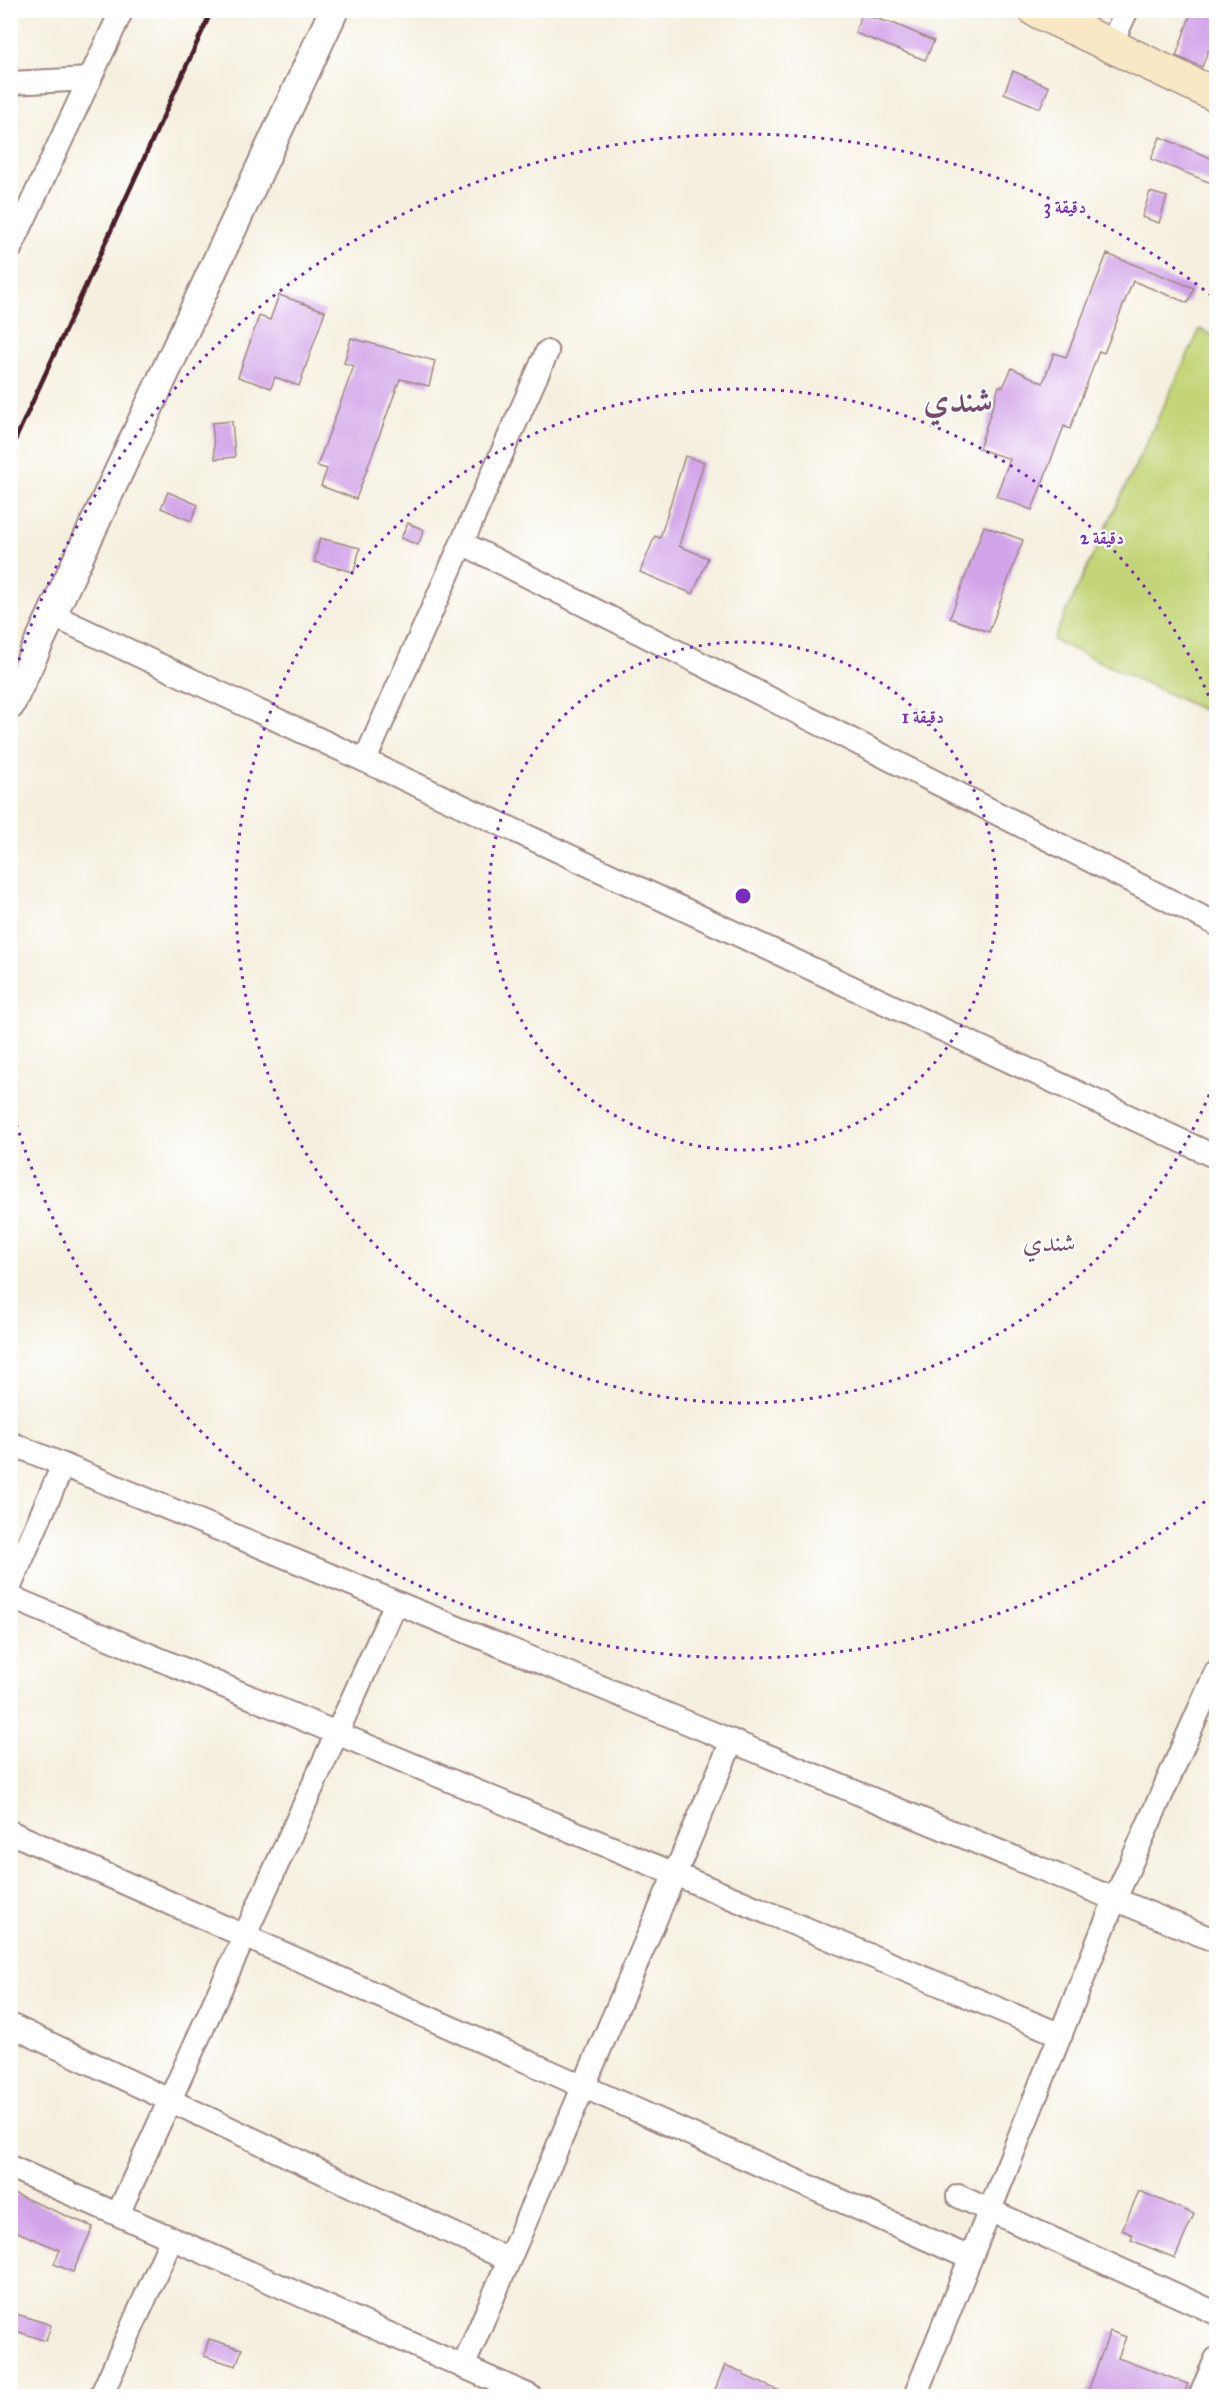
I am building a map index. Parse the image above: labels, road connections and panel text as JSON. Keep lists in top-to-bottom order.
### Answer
{
  "districts": ["شندي", "شندي"],
  "rings": ["3 دقيقة", "2 دقيقة", "1 دقيقة"]
}
